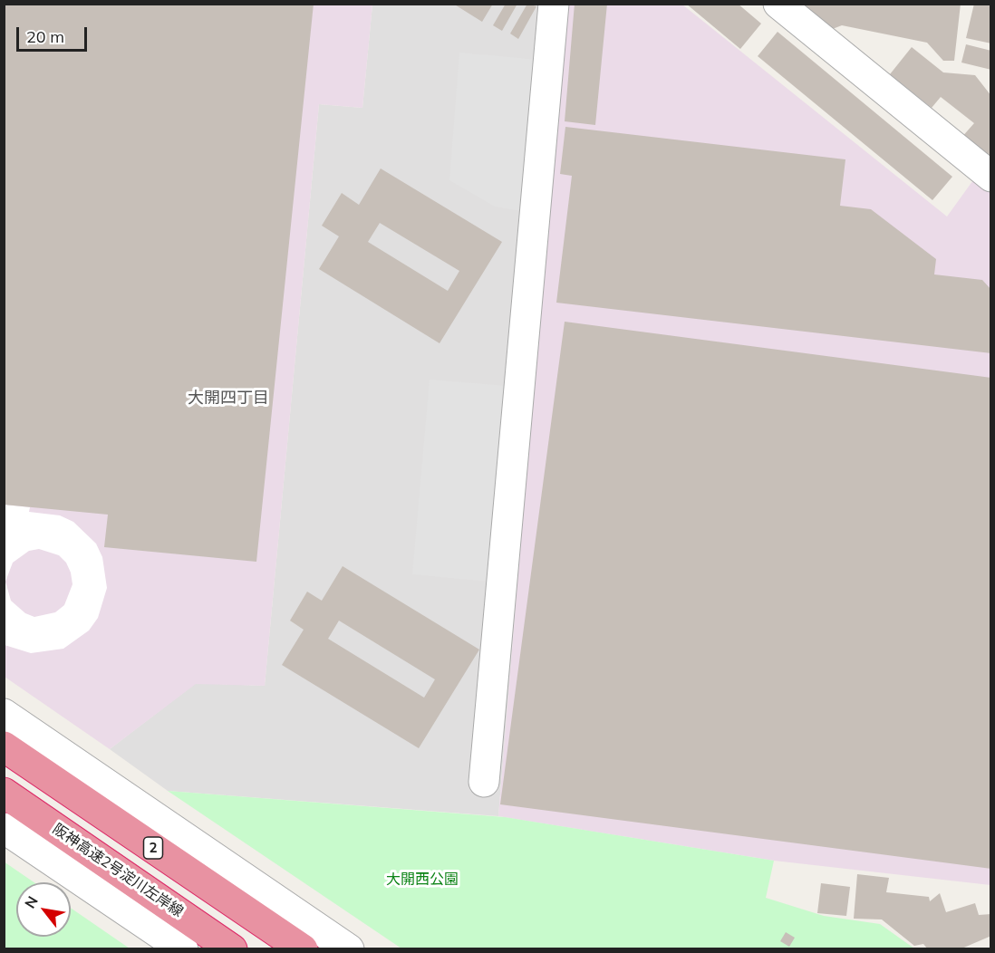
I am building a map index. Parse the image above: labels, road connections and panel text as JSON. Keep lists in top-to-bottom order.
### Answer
{
  "streets": {
    "highway": ["2", "阪神高速2号淀川左岸線"]
  },
  "districts": ["大開四丁目"],
  "parks": ["大開西公園"],
  "scale_bar": "20 m",
  "north": "top left"
}
